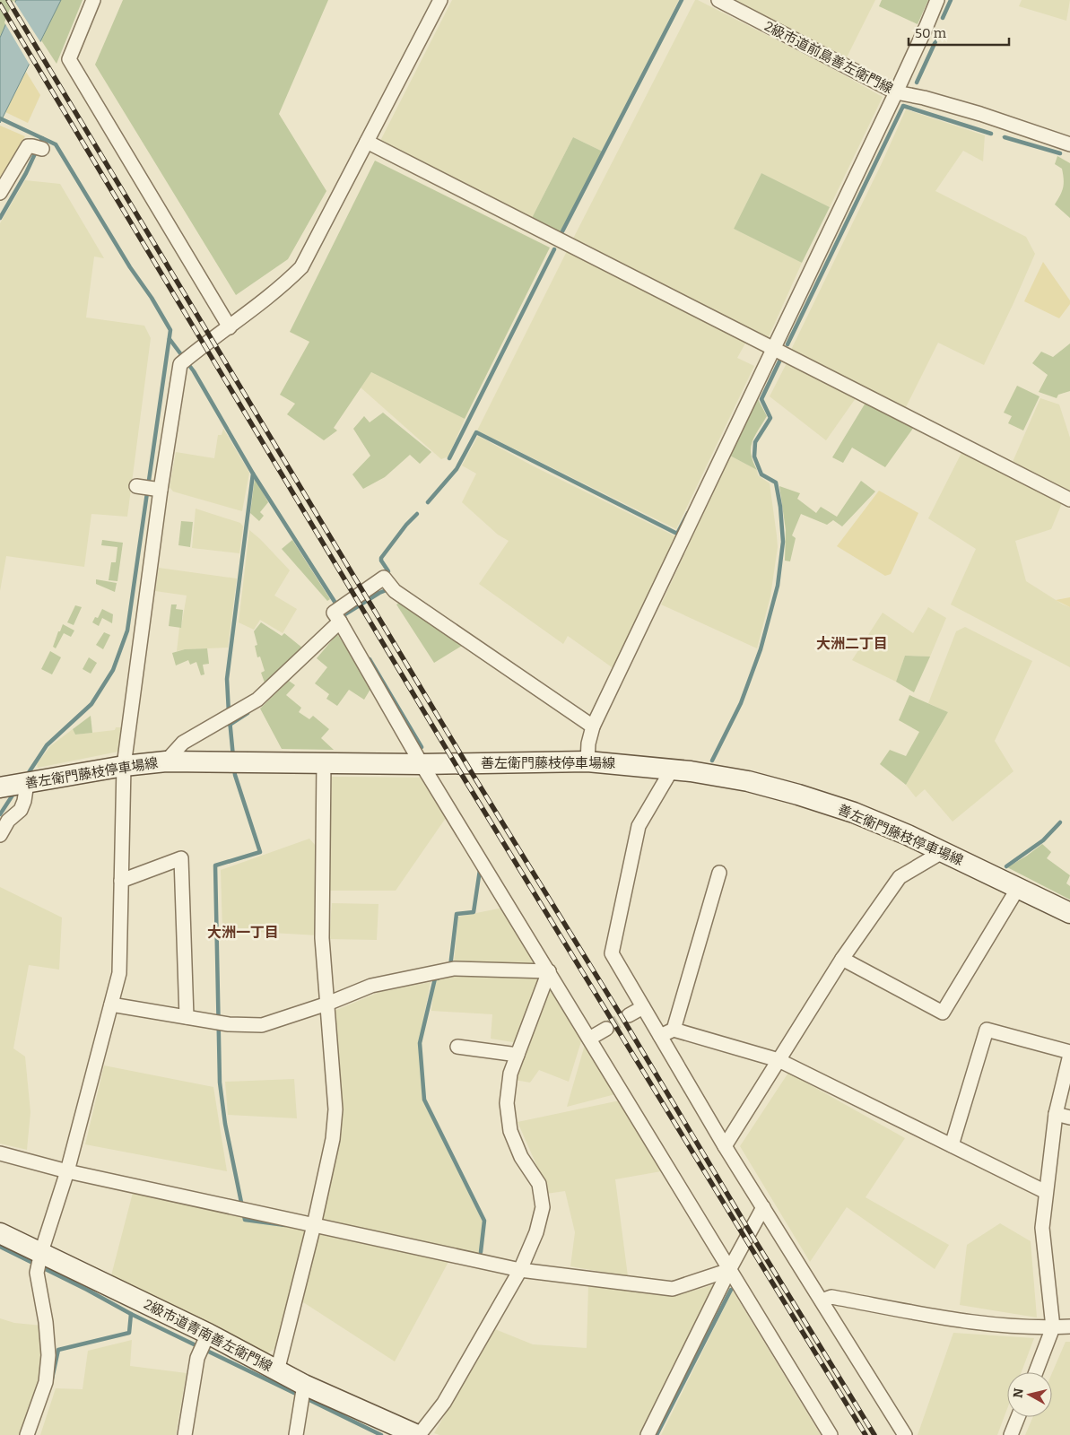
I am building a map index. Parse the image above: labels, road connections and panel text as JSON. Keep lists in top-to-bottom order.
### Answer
{
  "streets": {
    "main road": ["善左衛門藤枝停車場線", "2級市道青南善左衛門線"],
    "street": ["2級市道前島善左衛門線"]
  },
  "districts": ["大洲二丁目", "大洲一丁目"],
  "scale_bar": "50 m",
  "north": "left"
}
